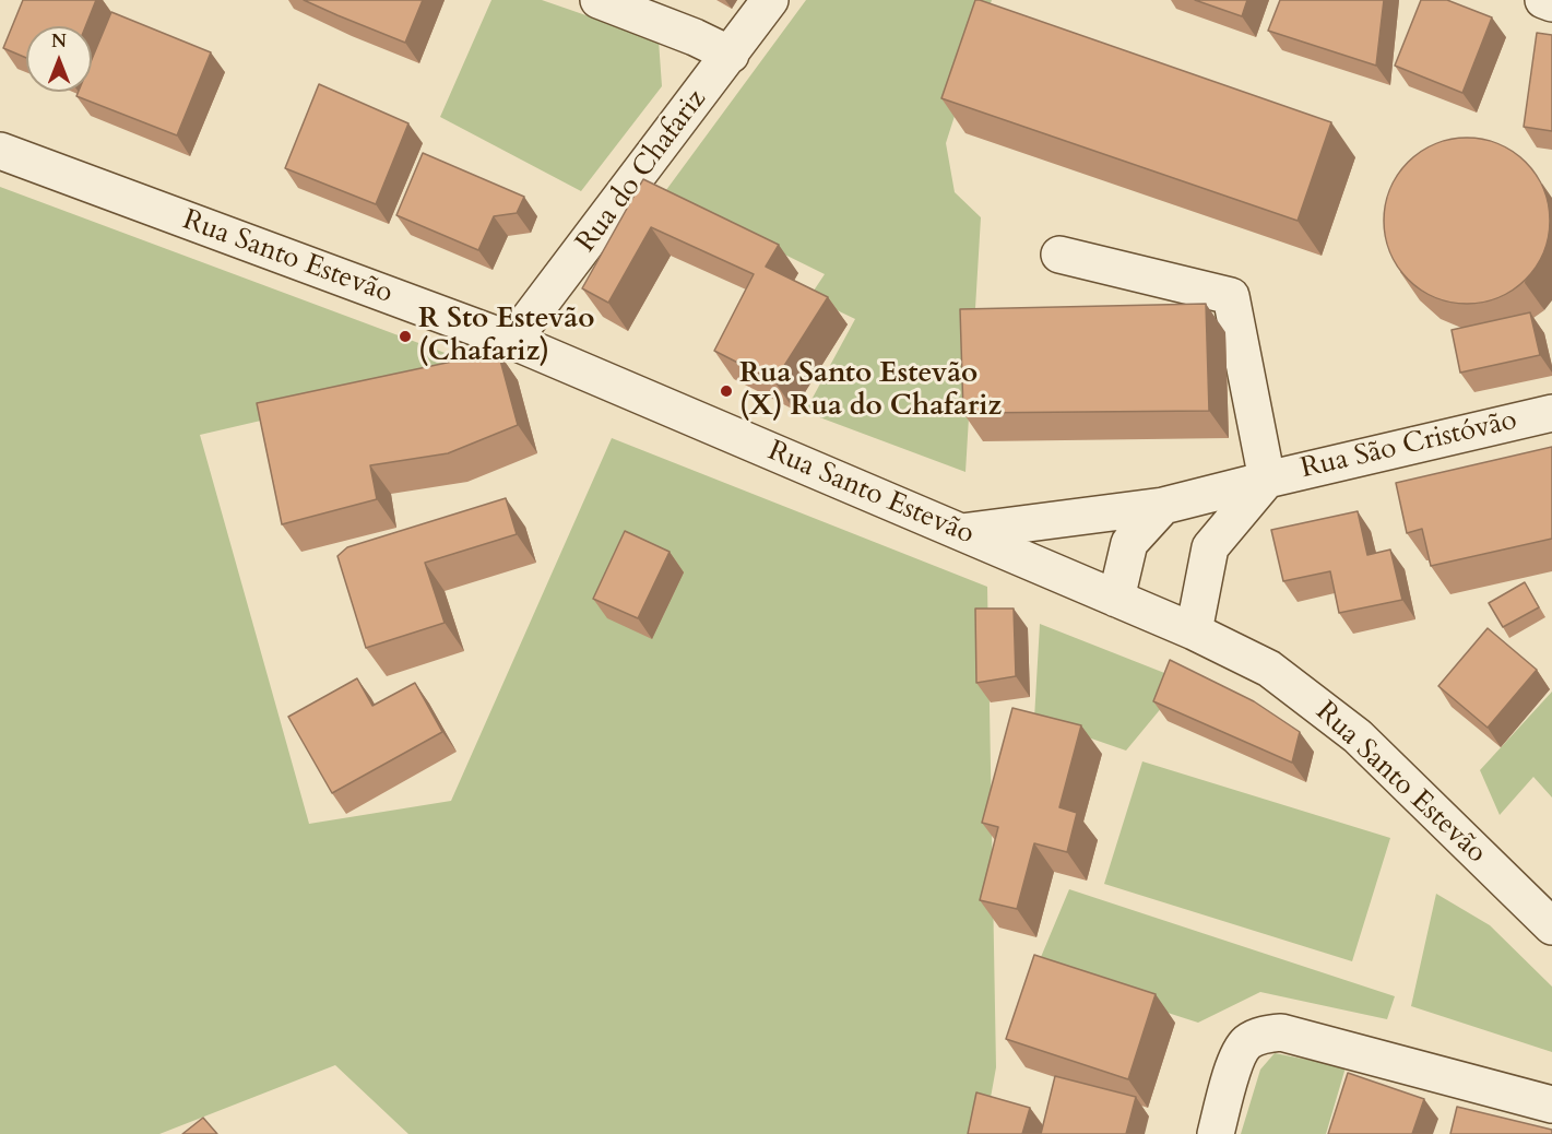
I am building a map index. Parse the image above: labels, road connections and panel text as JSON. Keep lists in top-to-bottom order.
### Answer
{
  "streets": {
    "street": ["Rua do Chafariz", "Rua Santo Estevão", "Rua São Cristóvão"]
  },
  "crossings": [
    ["Rua do Chafariz", "Rua Santo Estevão"],
    ["Rua Santo Estevão", "Rua São Cristóvão"]
  ],
  "places": ["R Sto Estevão (Chafariz)", "Rua Santo Estevão (X) Rua do Chafariz"],
  "north": "top"
}
